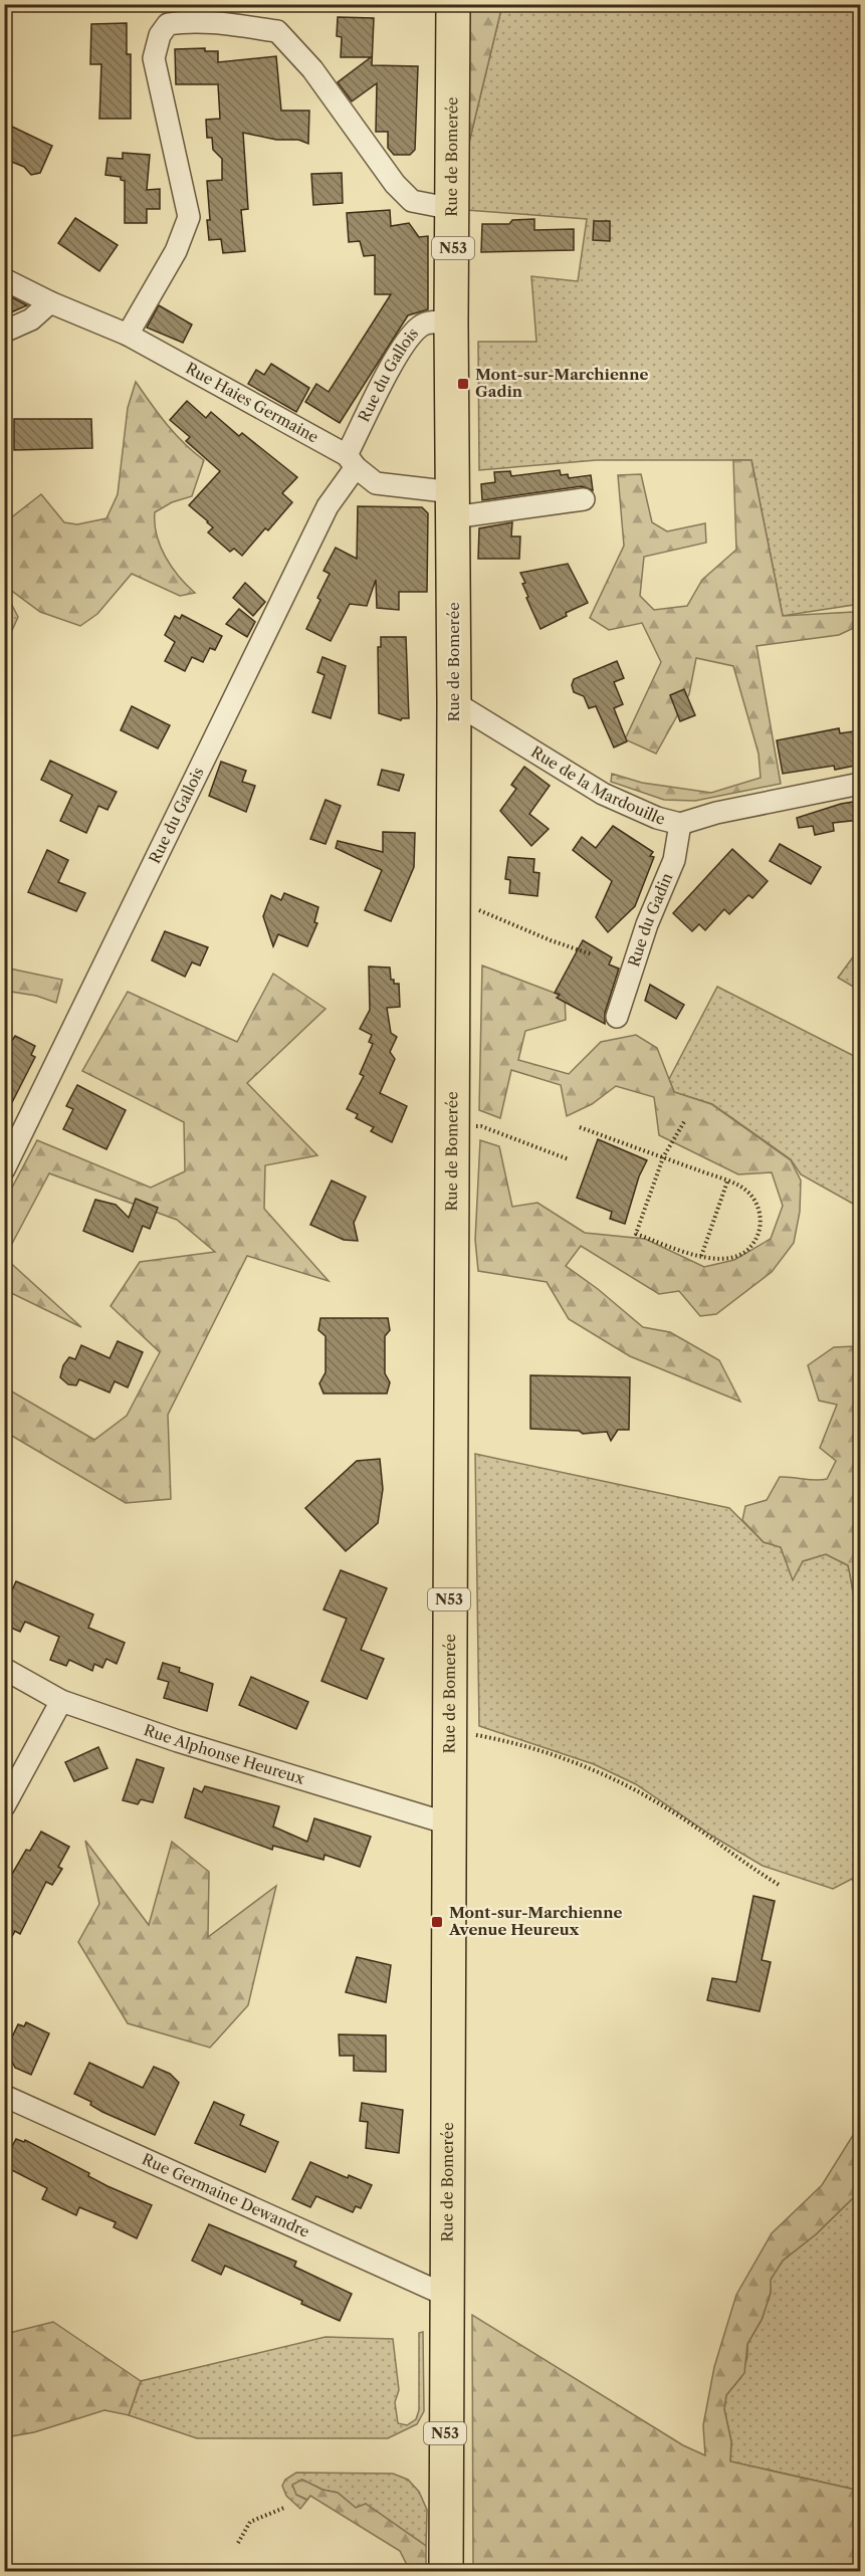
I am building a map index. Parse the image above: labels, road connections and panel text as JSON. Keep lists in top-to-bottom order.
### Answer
{
  "streets": {
    "main road": ["Rue de Bomerée", "N53"],
    "street": [
      "Rue du Gallois",
      "Rue Haies Germaine",
      "Rue de la Mardouille",
      "Rue du Gadin",
      "Rue Alphonse Heureux",
      "Rue Germaine Dewandre"
    ]
  },
  "crossings": [
    ["Rue de Bomerée", "N53"],
    ["Rue de Bomerée", "Rue du Gallois"],
    ["Rue de Bomerée", "Rue Haies Germaine"],
    ["Rue de Bomerée", "Rue de la Mardouille"],
    ["Rue de Bomerée", "Rue Alphonse Heureux"],
    ["Rue de Bomerée", "Rue Germaine Dewandre"],
    ["N53", "Rue Germaine Dewandre"],
    ["Rue du Gallois", "Rue Haies Germaine"],
    ["Rue de la Mardouille", "Rue du Gadin"]
  ],
  "places": {
    "transit": ["Mont-sur-Marchienne Gadin", "Mont-sur-Marchienne Avenue Heureux"]
  }
}
